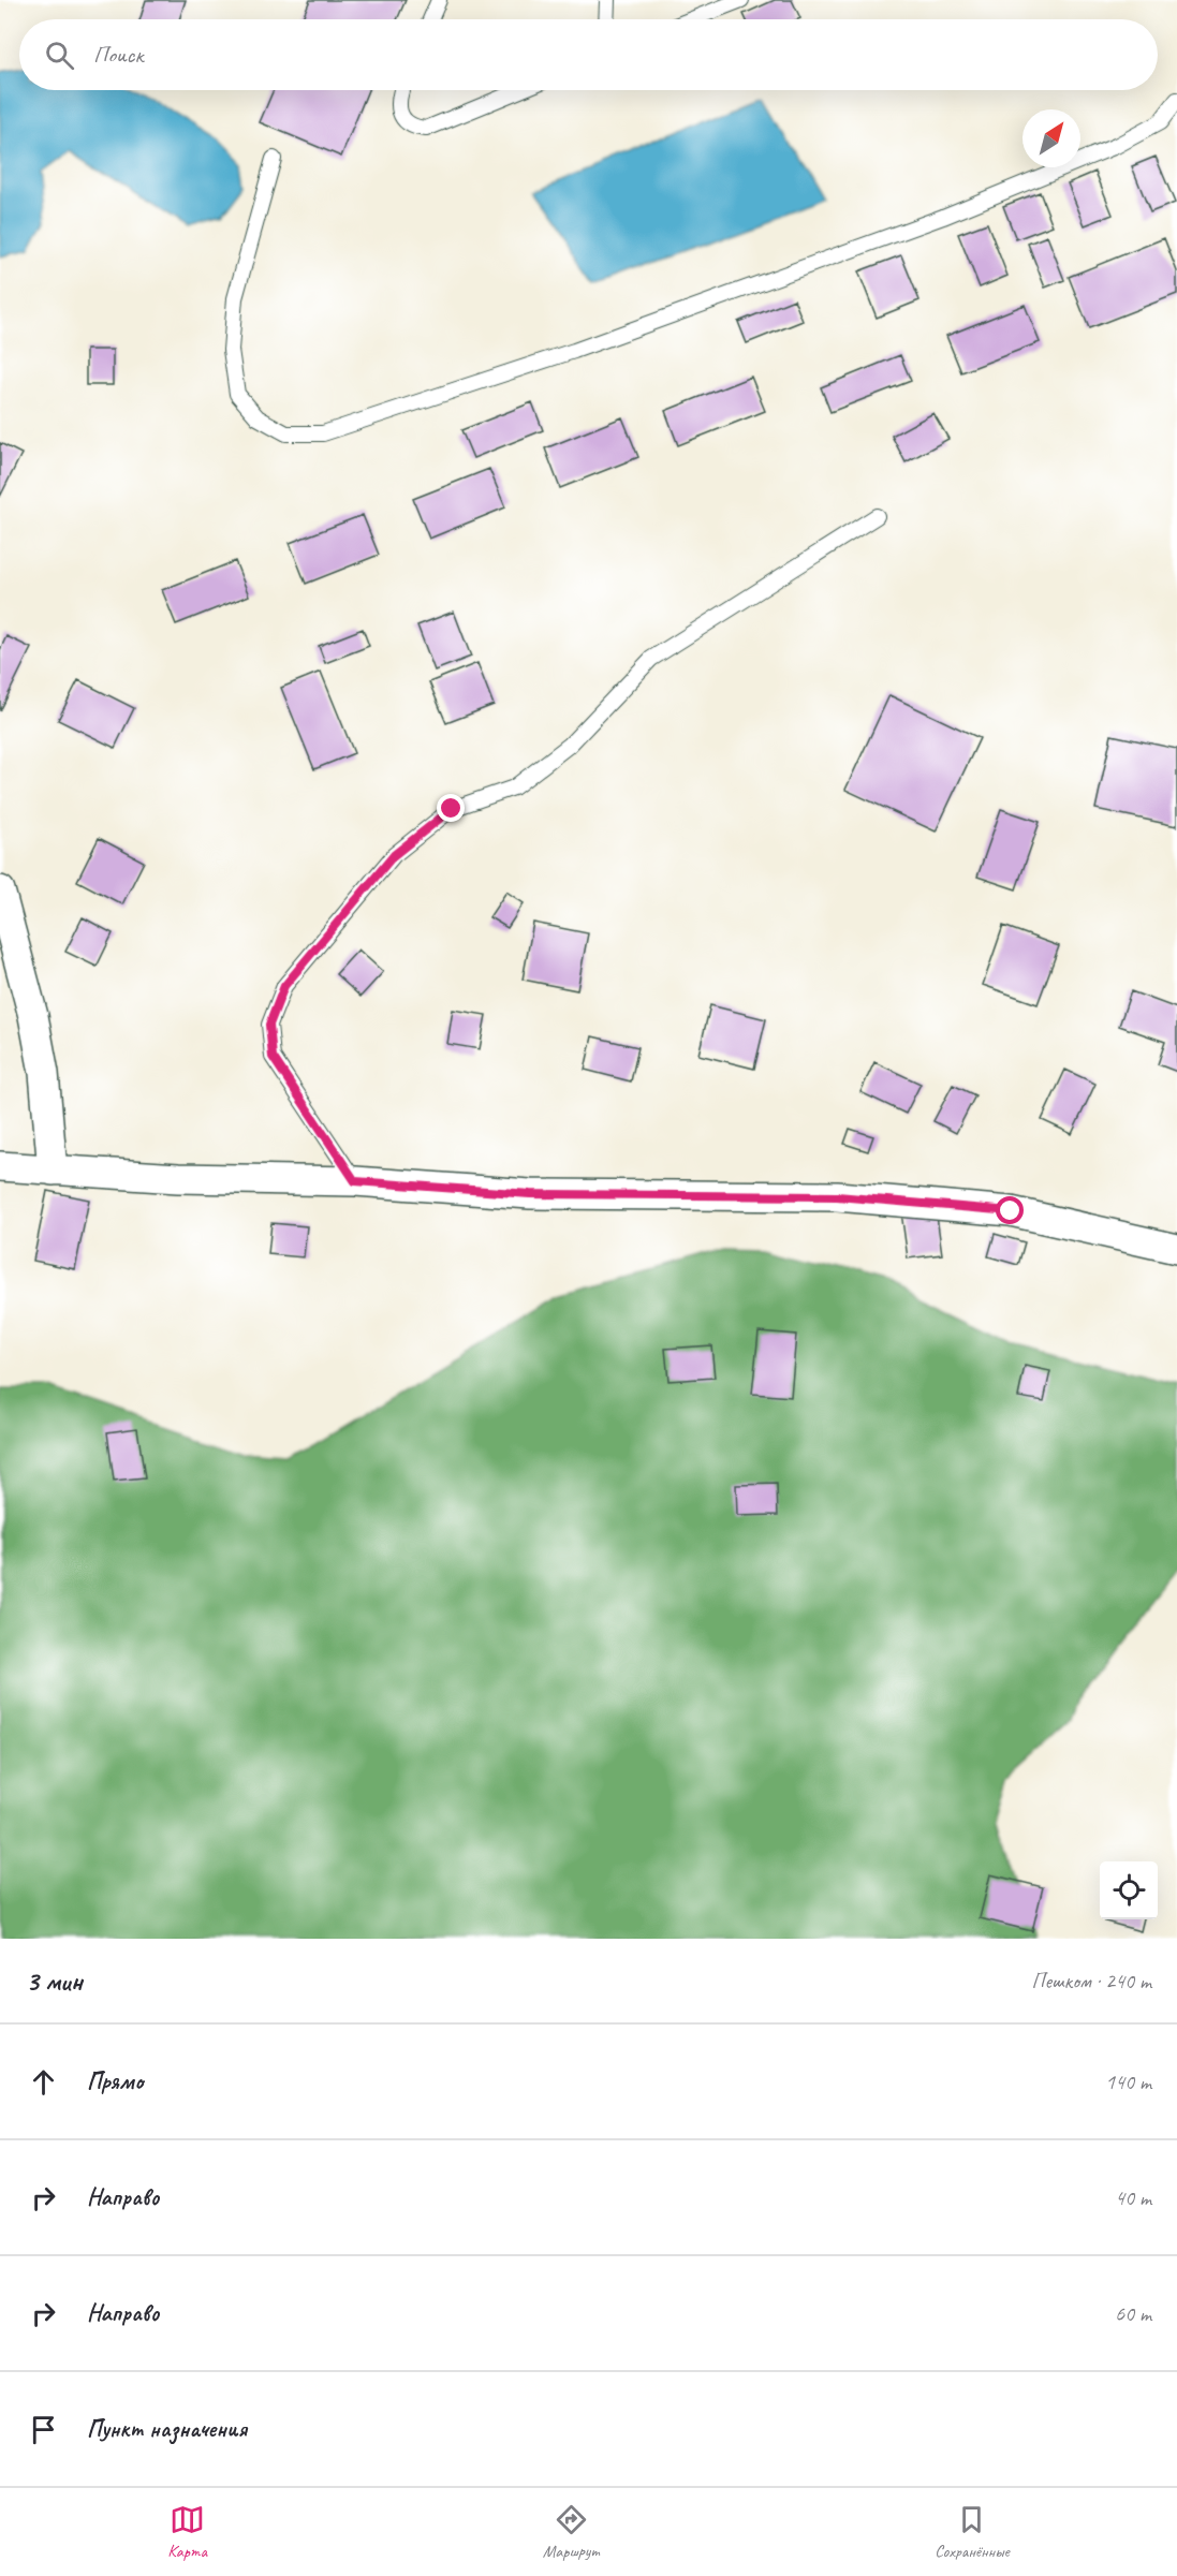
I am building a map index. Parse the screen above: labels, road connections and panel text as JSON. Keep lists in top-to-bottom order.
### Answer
{
  "north": "top right",
  "page": {
    "search": "Поиск",
    "heading": ["3 мин", "Пешком · 240 m"],
    "list": [
      ["Прямо", "140 m"],
      ["Направо", "40 m"],
      ["Направо", "60 m"],
      "Пункт назначения"
    ],
    "nav": ["Карта", "Маршрут", "Сохранённые"]
  }
}
